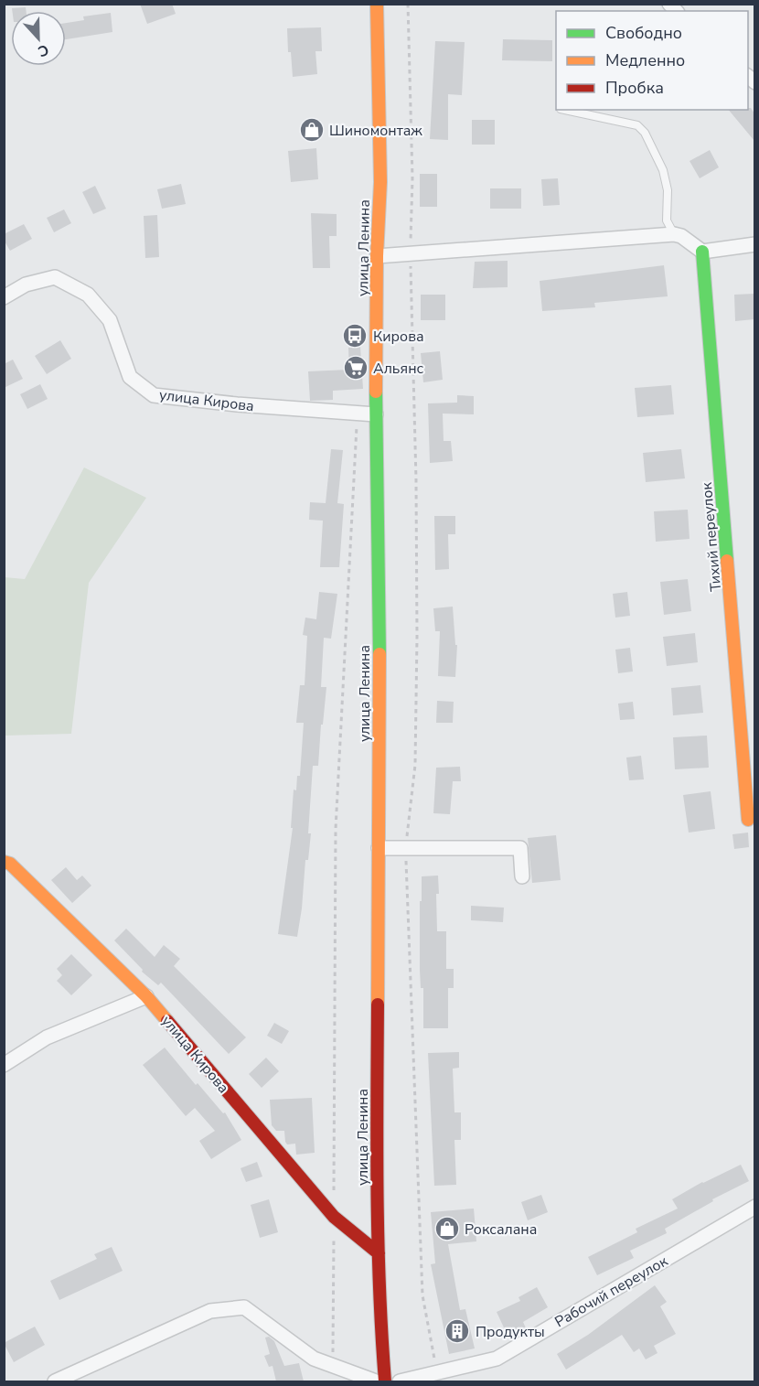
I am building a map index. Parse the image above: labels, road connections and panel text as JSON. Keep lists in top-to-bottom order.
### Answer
{
  "streets": {
    "main road": ["улица Ленина", "улица Кирова", "Тихий переулок"],
    "street": ["Рабочий переулок"]
  },
  "crossings": [
    ["улица Ленина", "улица Кирова"]
  ],
  "places": {
    "shop": ["Шиномонтаж", "Роксалана"],
    "bus stop": ["Кирова"],
    "supermarket": ["Альянс"],
    "building": ["Продукты"]
  },
  "legend": ["Свободно", "Медленно", "Пробка"],
  "north": "bottom"
}
